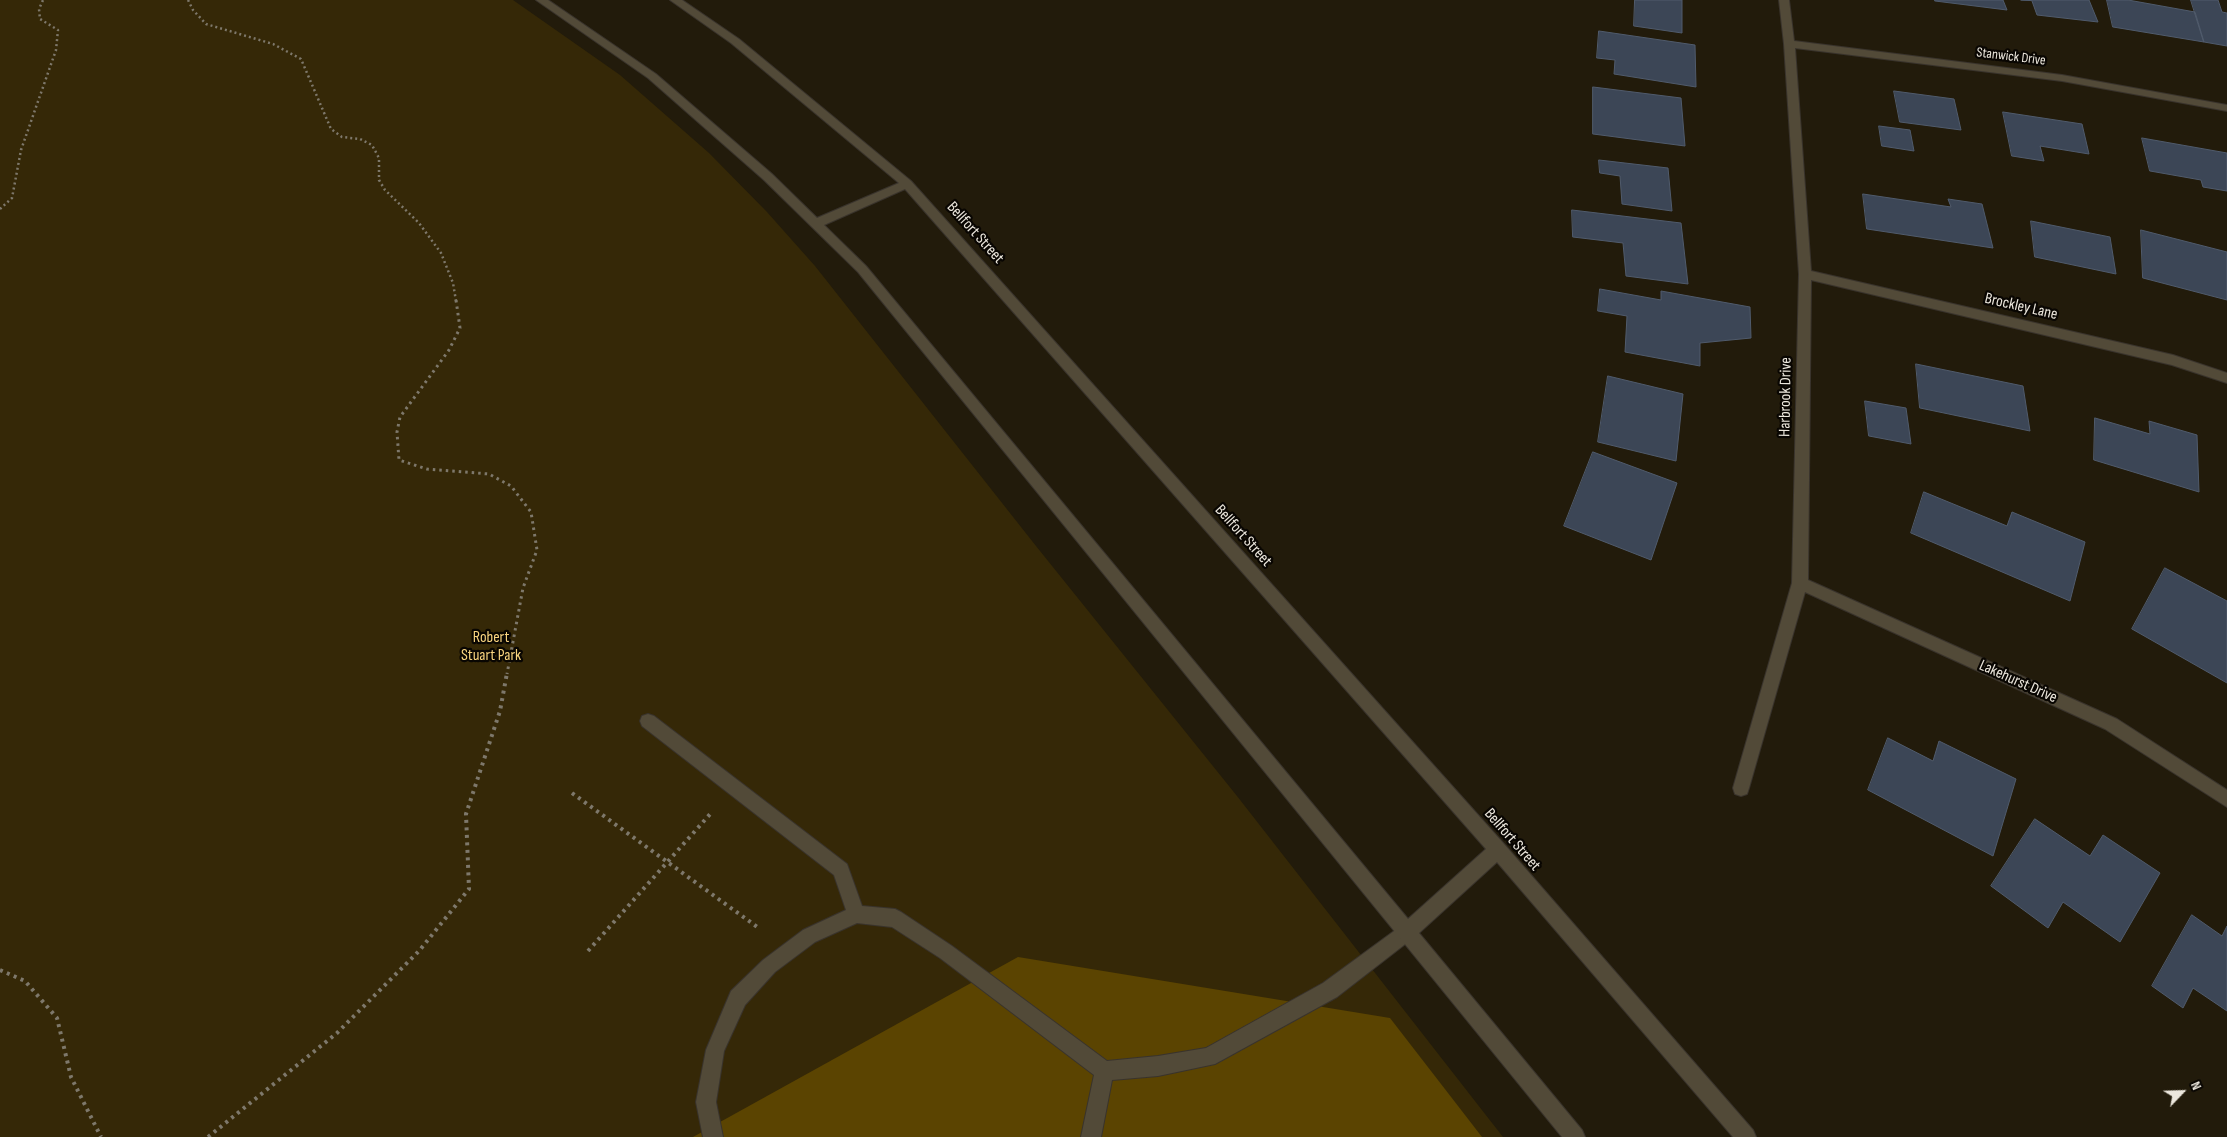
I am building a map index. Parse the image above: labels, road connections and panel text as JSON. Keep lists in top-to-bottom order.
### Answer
{
  "streets": {
    "main road": [
      "Stanwick Drive",
      "Bellfort Street",
      "Brockley Lane",
      "Harbrook Drive",
      "Lakehurst Drive"
    ]
  },
  "crossings": [
    ["Stanwick Drive", "Harbrook Drive"],
    ["Brockley Lane", "Harbrook Drive"],
    ["Harbrook Drive", "Lakehurst Drive"]
  ],
  "parks": ["Robert Stuart Park"],
  "north": "top right"
}
